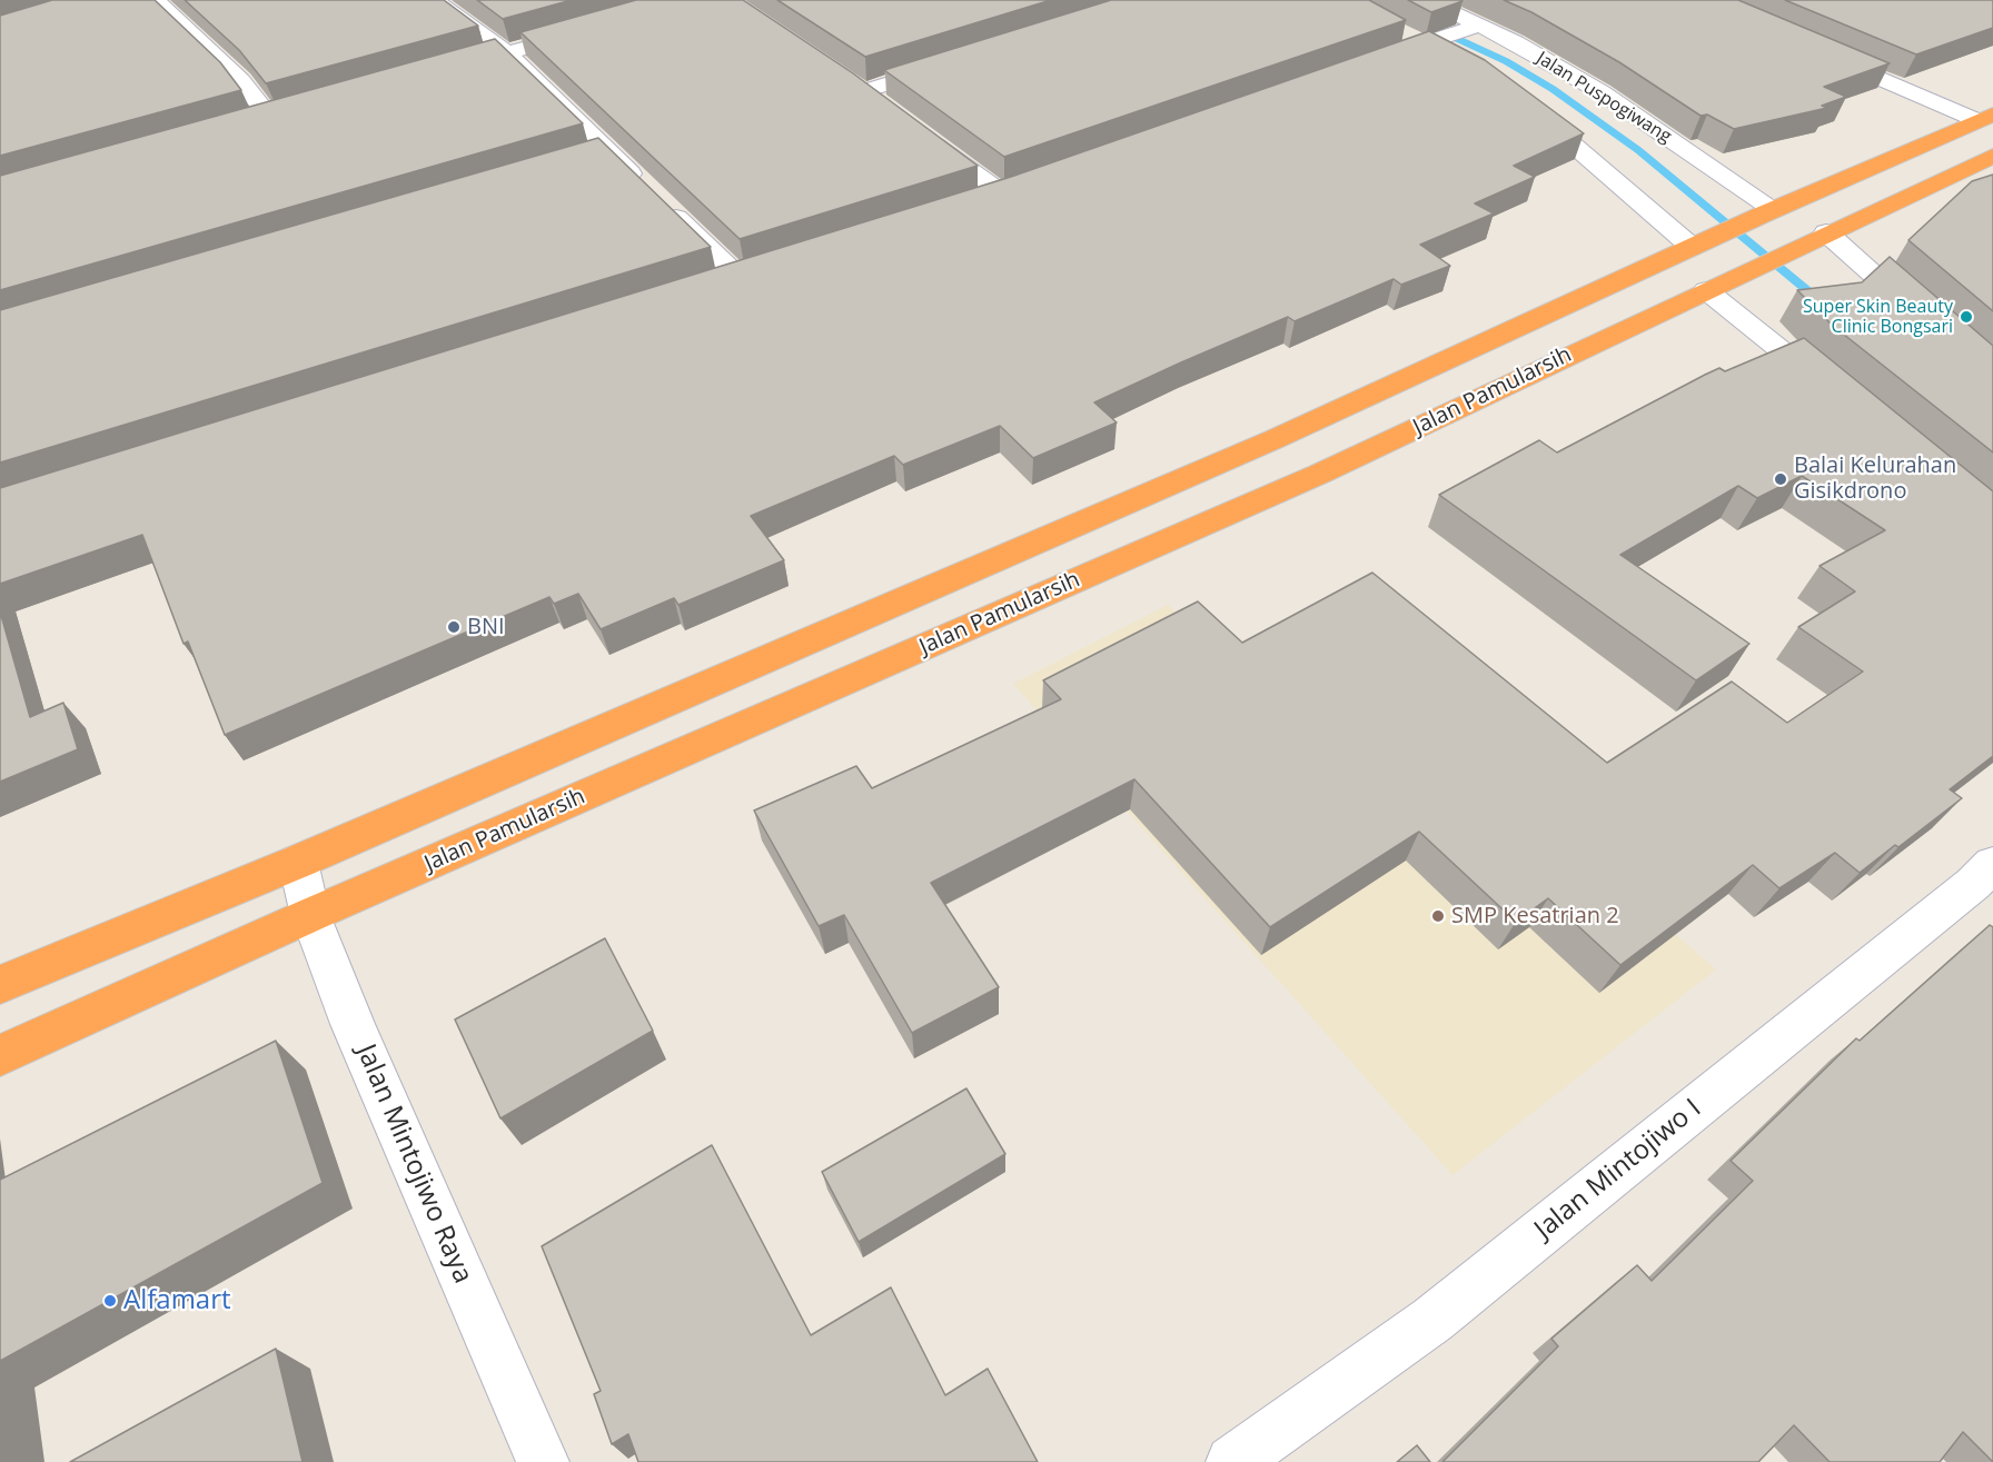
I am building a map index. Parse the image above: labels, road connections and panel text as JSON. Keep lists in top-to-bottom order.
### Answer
{
  "streets": {
    "highway": ["Jalan Pamularsih"],
    "street": ["Jalan Puspogiwang", "Jalan Mintojiwo Raya", "Jalan Mintojiwo I"]
  },
  "crossings": [
    ["Jalan Pamularsih", "Jalan Mintojiwo Raya"]
  ],
  "places": [
    "Super Skin Beauty Clinic Bongsari",
    "Balai Kelurahan Gisikdrono",
    "BNI",
    "SMP Kesatrian 2",
    "Alfamart"
  ]
}
